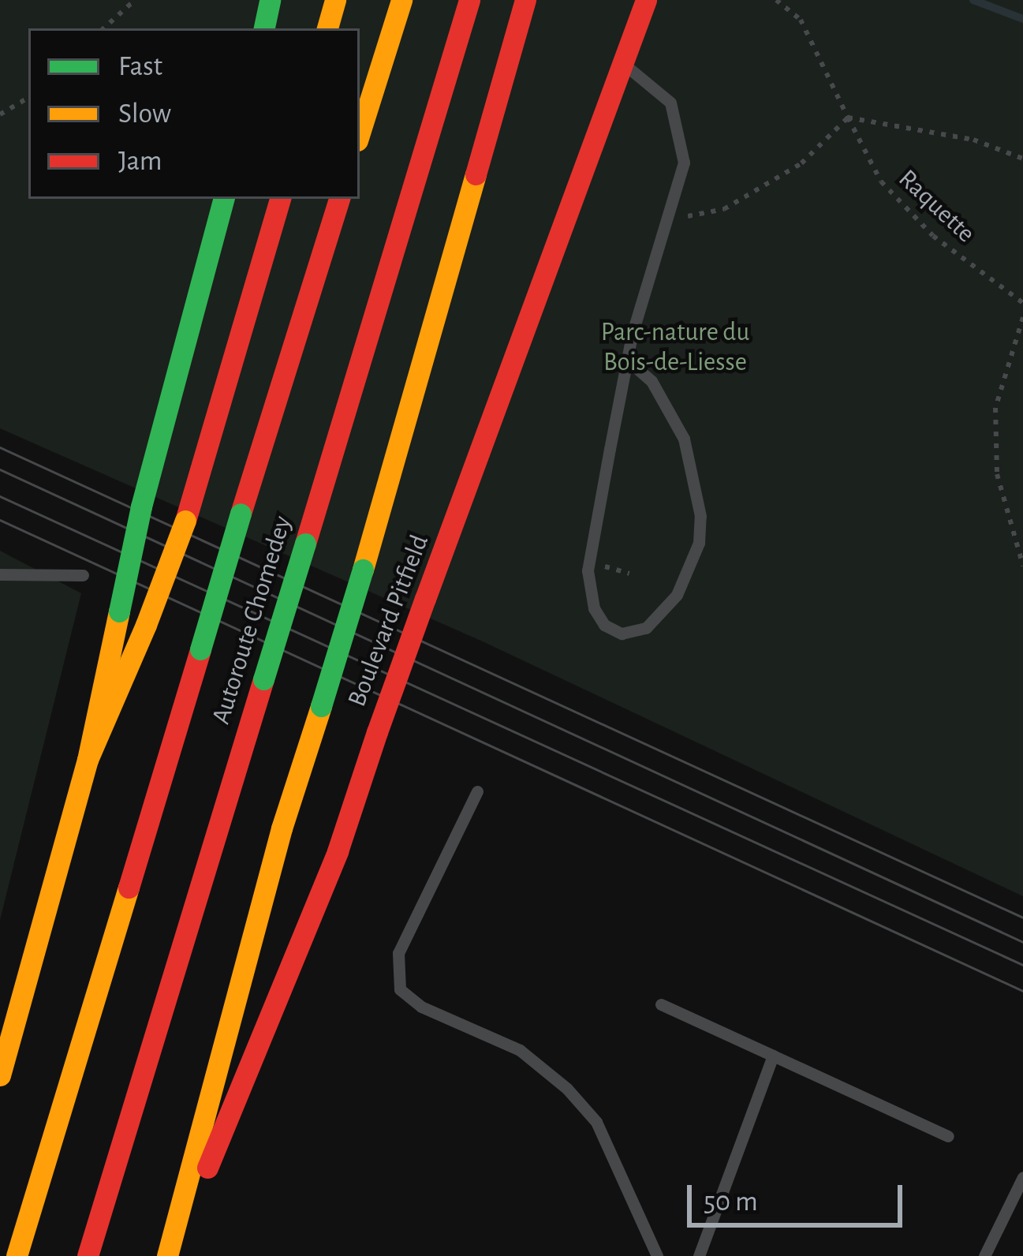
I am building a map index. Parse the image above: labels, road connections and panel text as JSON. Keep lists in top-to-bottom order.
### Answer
{
  "streets": {
    "main road": ["Autoroute Chomedey", "Boulevard Pitfield"],
    "path": ["Raquette"]
  },
  "parks": ["Parc-nature du Bois-de-Liesse"],
  "legend": ["Fast", "Slow", "Jam"],
  "scale_bar": "50 m"
}
